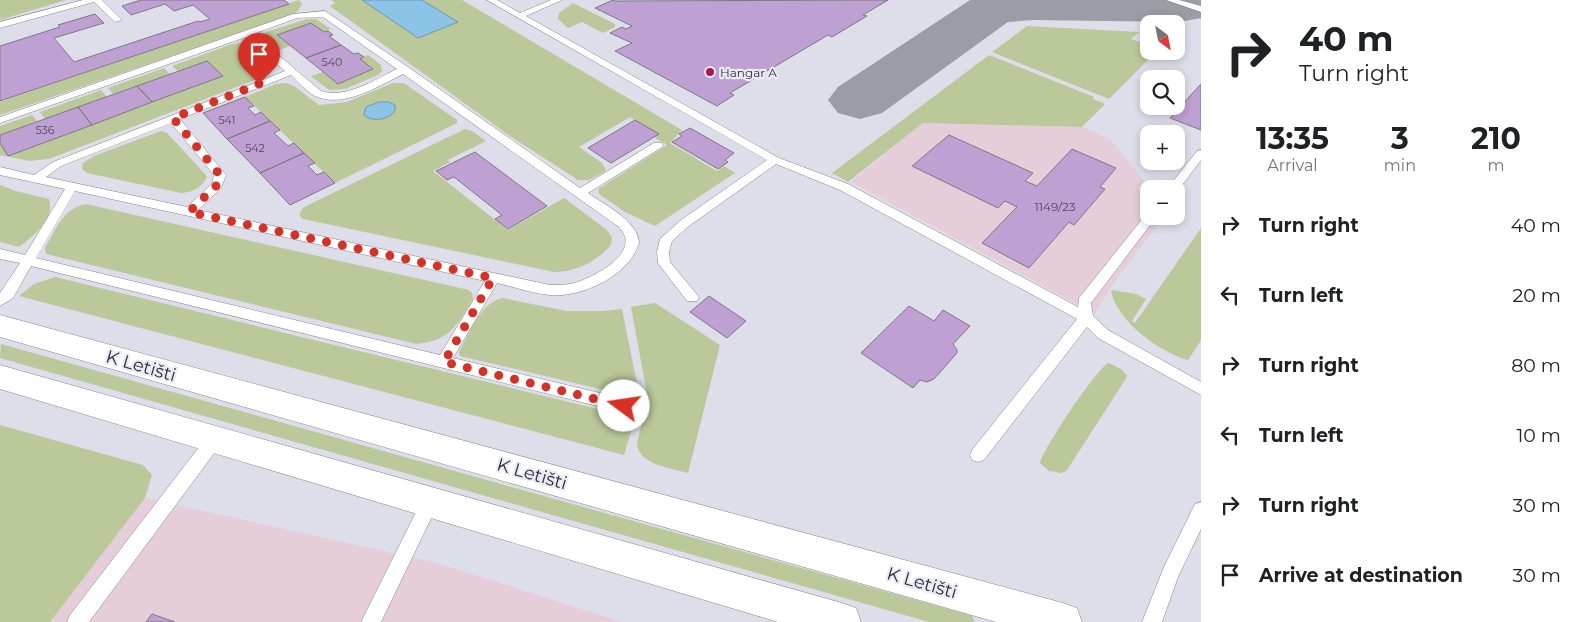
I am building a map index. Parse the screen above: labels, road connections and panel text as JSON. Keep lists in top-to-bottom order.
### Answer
{
  "streets": {
    "main road": ["K Letišti"]
  },
  "places": ["Hangar A"],
  "house_numbers": [
    "540",
    "541",
    "536",
    "542",
    "1149/23"
  ],
  "north": "bottom right",
  "page": {
    "turn": ["40 m", "Turn right"],
    "map_buttons": ["+", "−"],
    "eta": [
      "13:35",
      "Arrival",
      "3",
      "min",
      "210",
      "m"
    ],
    "list": [
      {
        "name": "Turn right",
        "value": "40 m"
      },
      {
        "name": "Turn left",
        "value": "20 m"
      },
      {
        "name": "Turn right",
        "value": "80 m"
      },
      {
        "name": "Turn left",
        "value": "10 m"
      },
      {
        "name": "Turn right",
        "value": "30 m"
      },
      {
        "name": "Arrive at destination",
        "value": "30 m"
      }
    ]
  }
}
